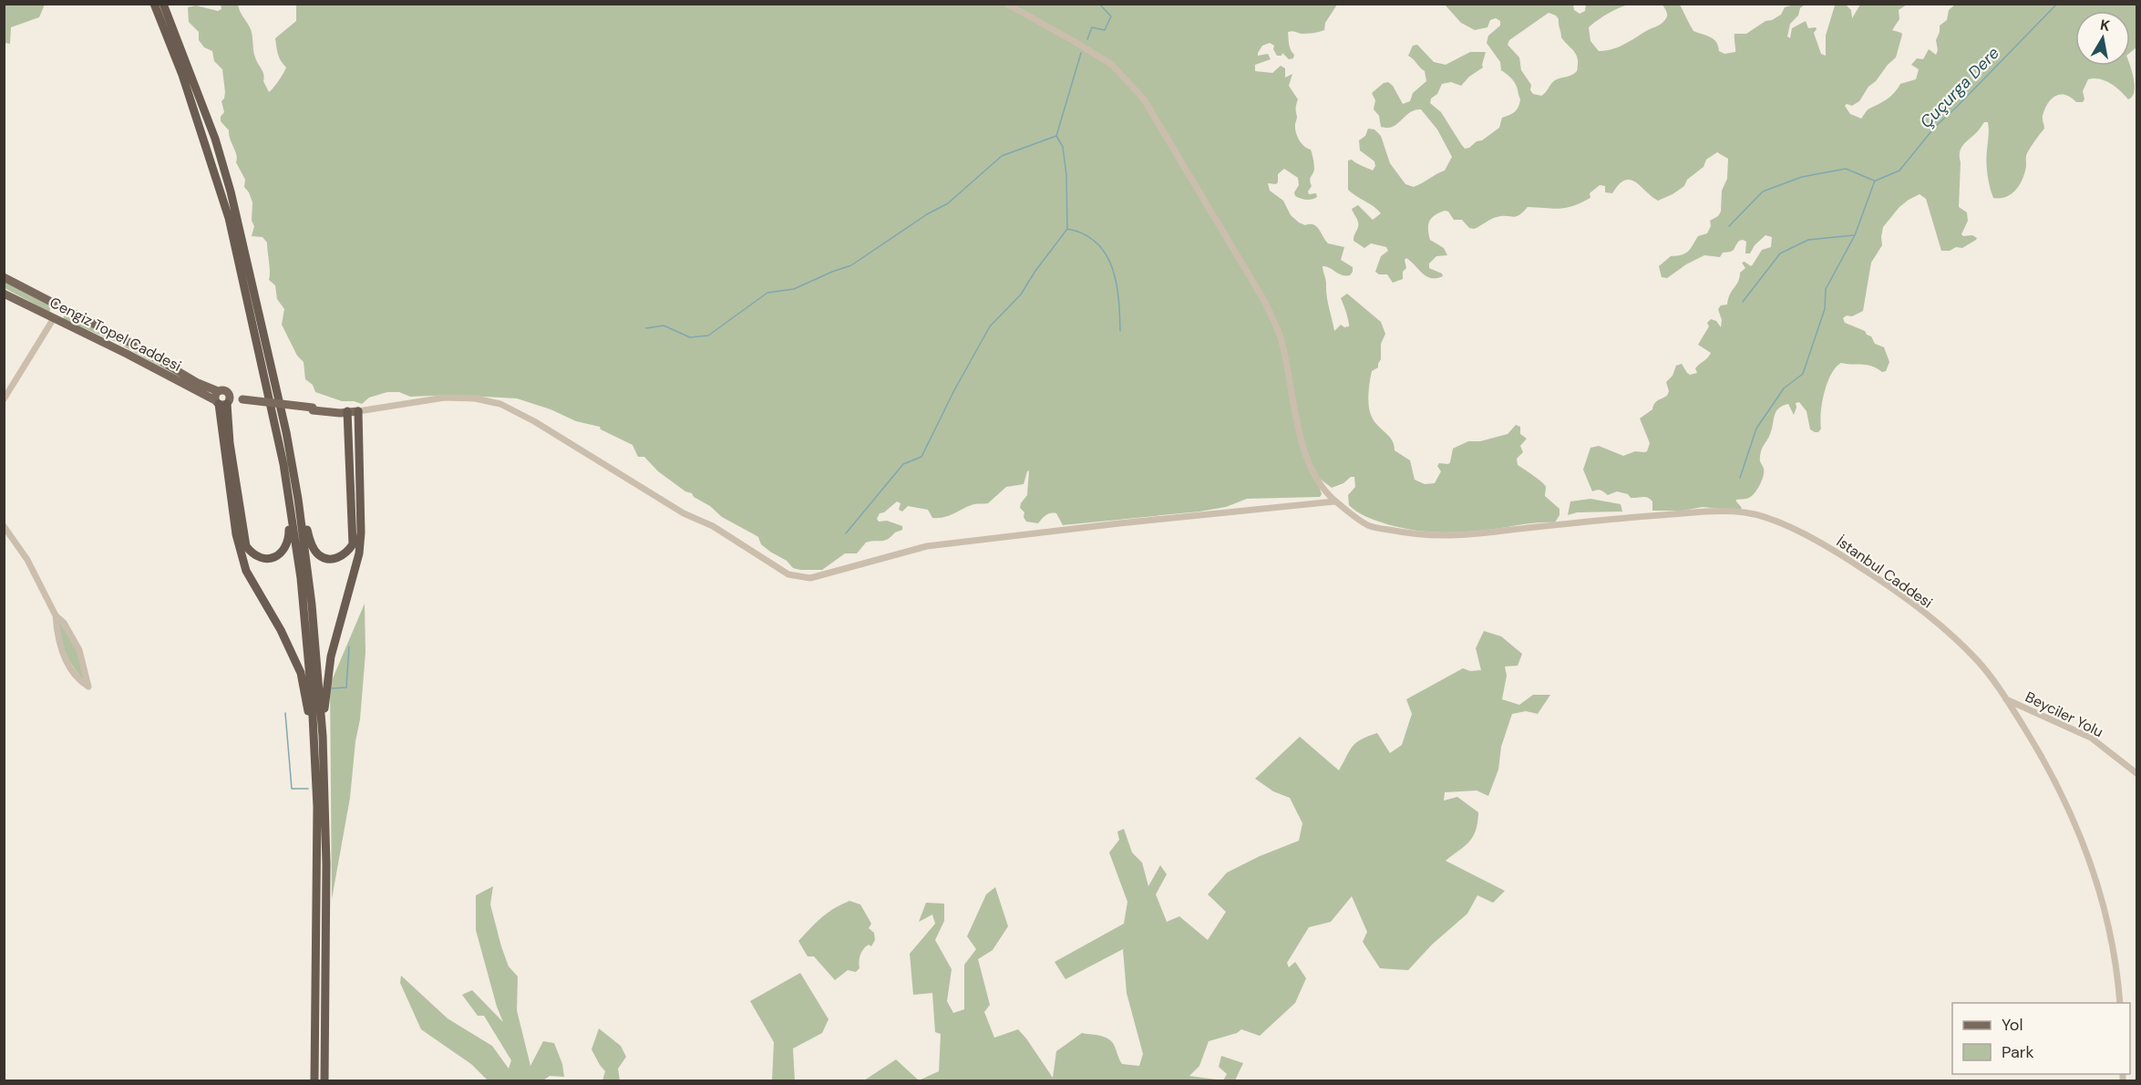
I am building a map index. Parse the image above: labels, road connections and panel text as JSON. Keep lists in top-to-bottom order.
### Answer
{
  "streets": {
    "main road": ["Cengiz Topel Caddesi"],
    "street": ["İstanbul Caddesi", "Beyciler Yolu"]
  },
  "crossings": [
    ["İstanbul Caddesi", "Beyciler Yolu"]
  ],
  "water": ["Çuçurga Dere"],
  "legend": ["Yol", "Park"],
  "north": "top"
}
